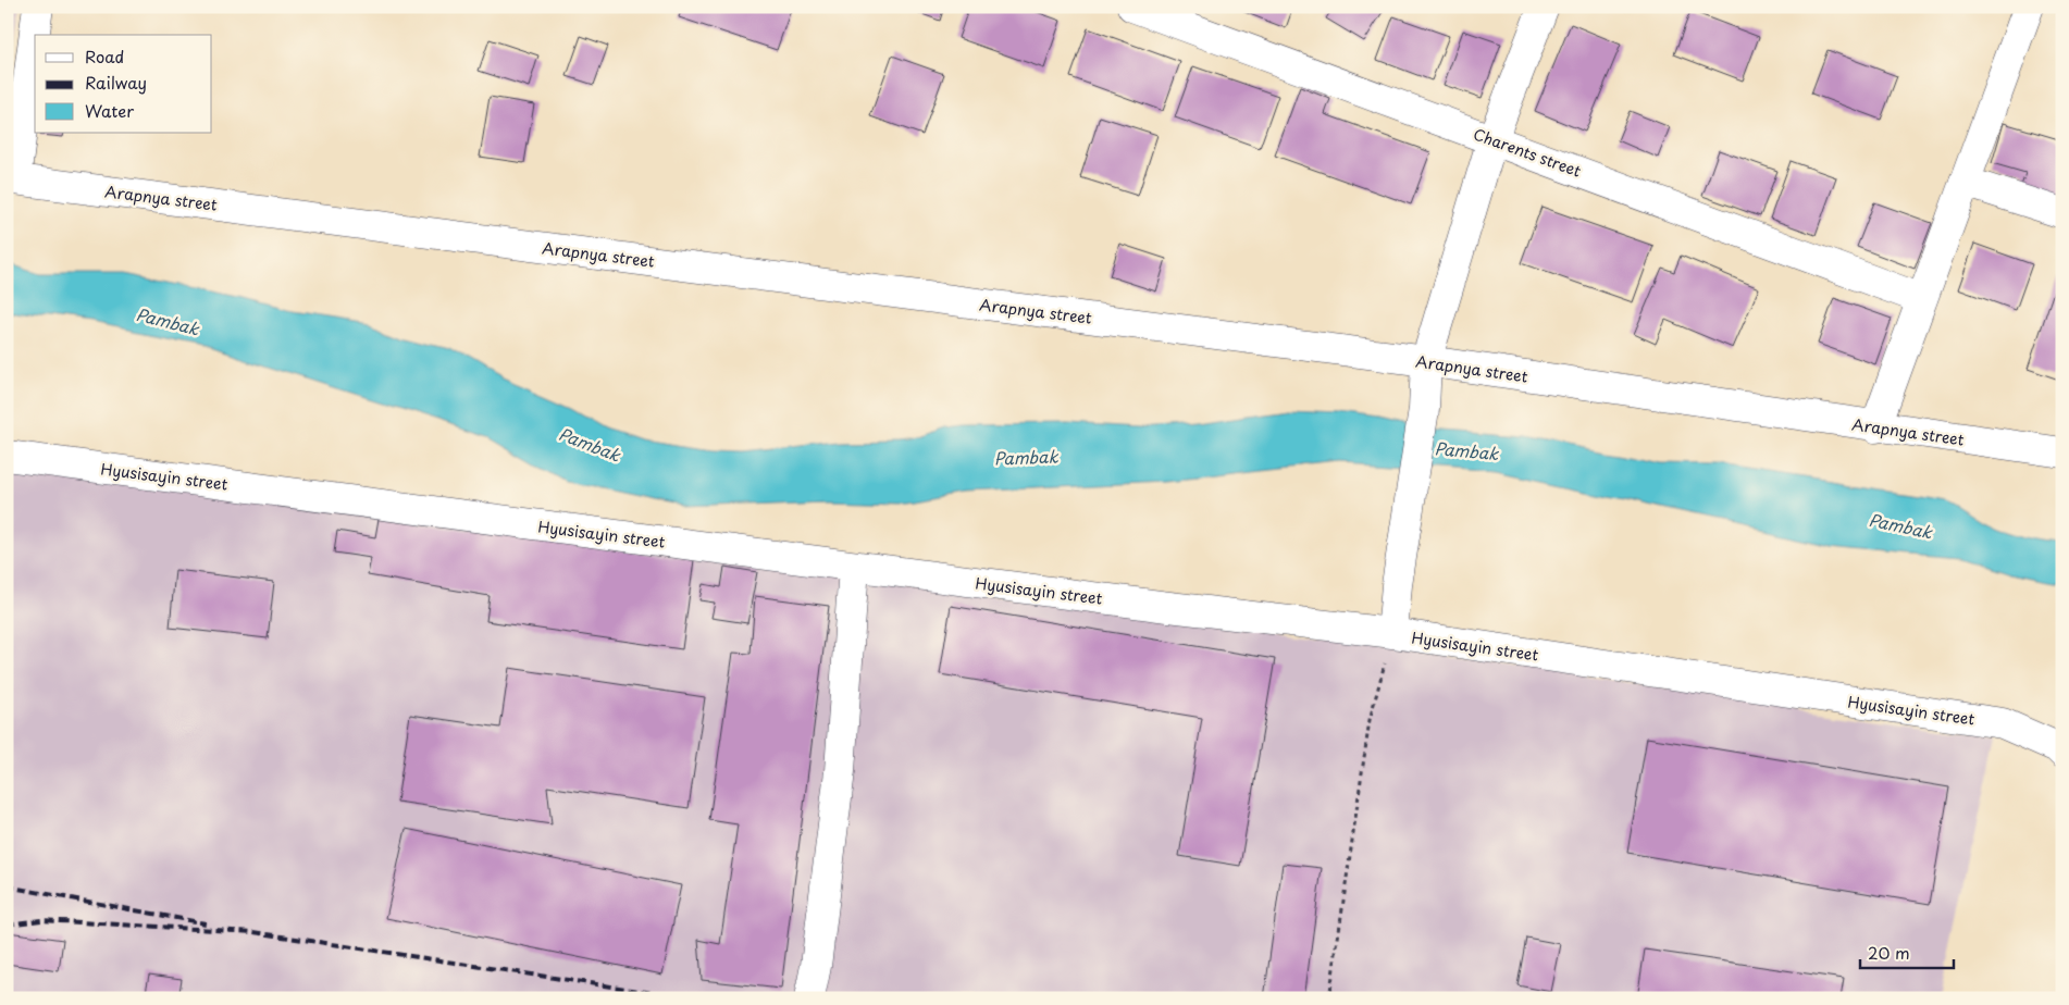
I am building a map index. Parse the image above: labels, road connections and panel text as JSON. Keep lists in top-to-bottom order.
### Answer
{
  "streets": {
    "street": ["Charents street", "Arapnya street", "Hyusisayin street"]
  },
  "water": ["Pambak"],
  "legend": ["Road", "Railway", "Water"],
  "scale_bar": "20 m"
}
